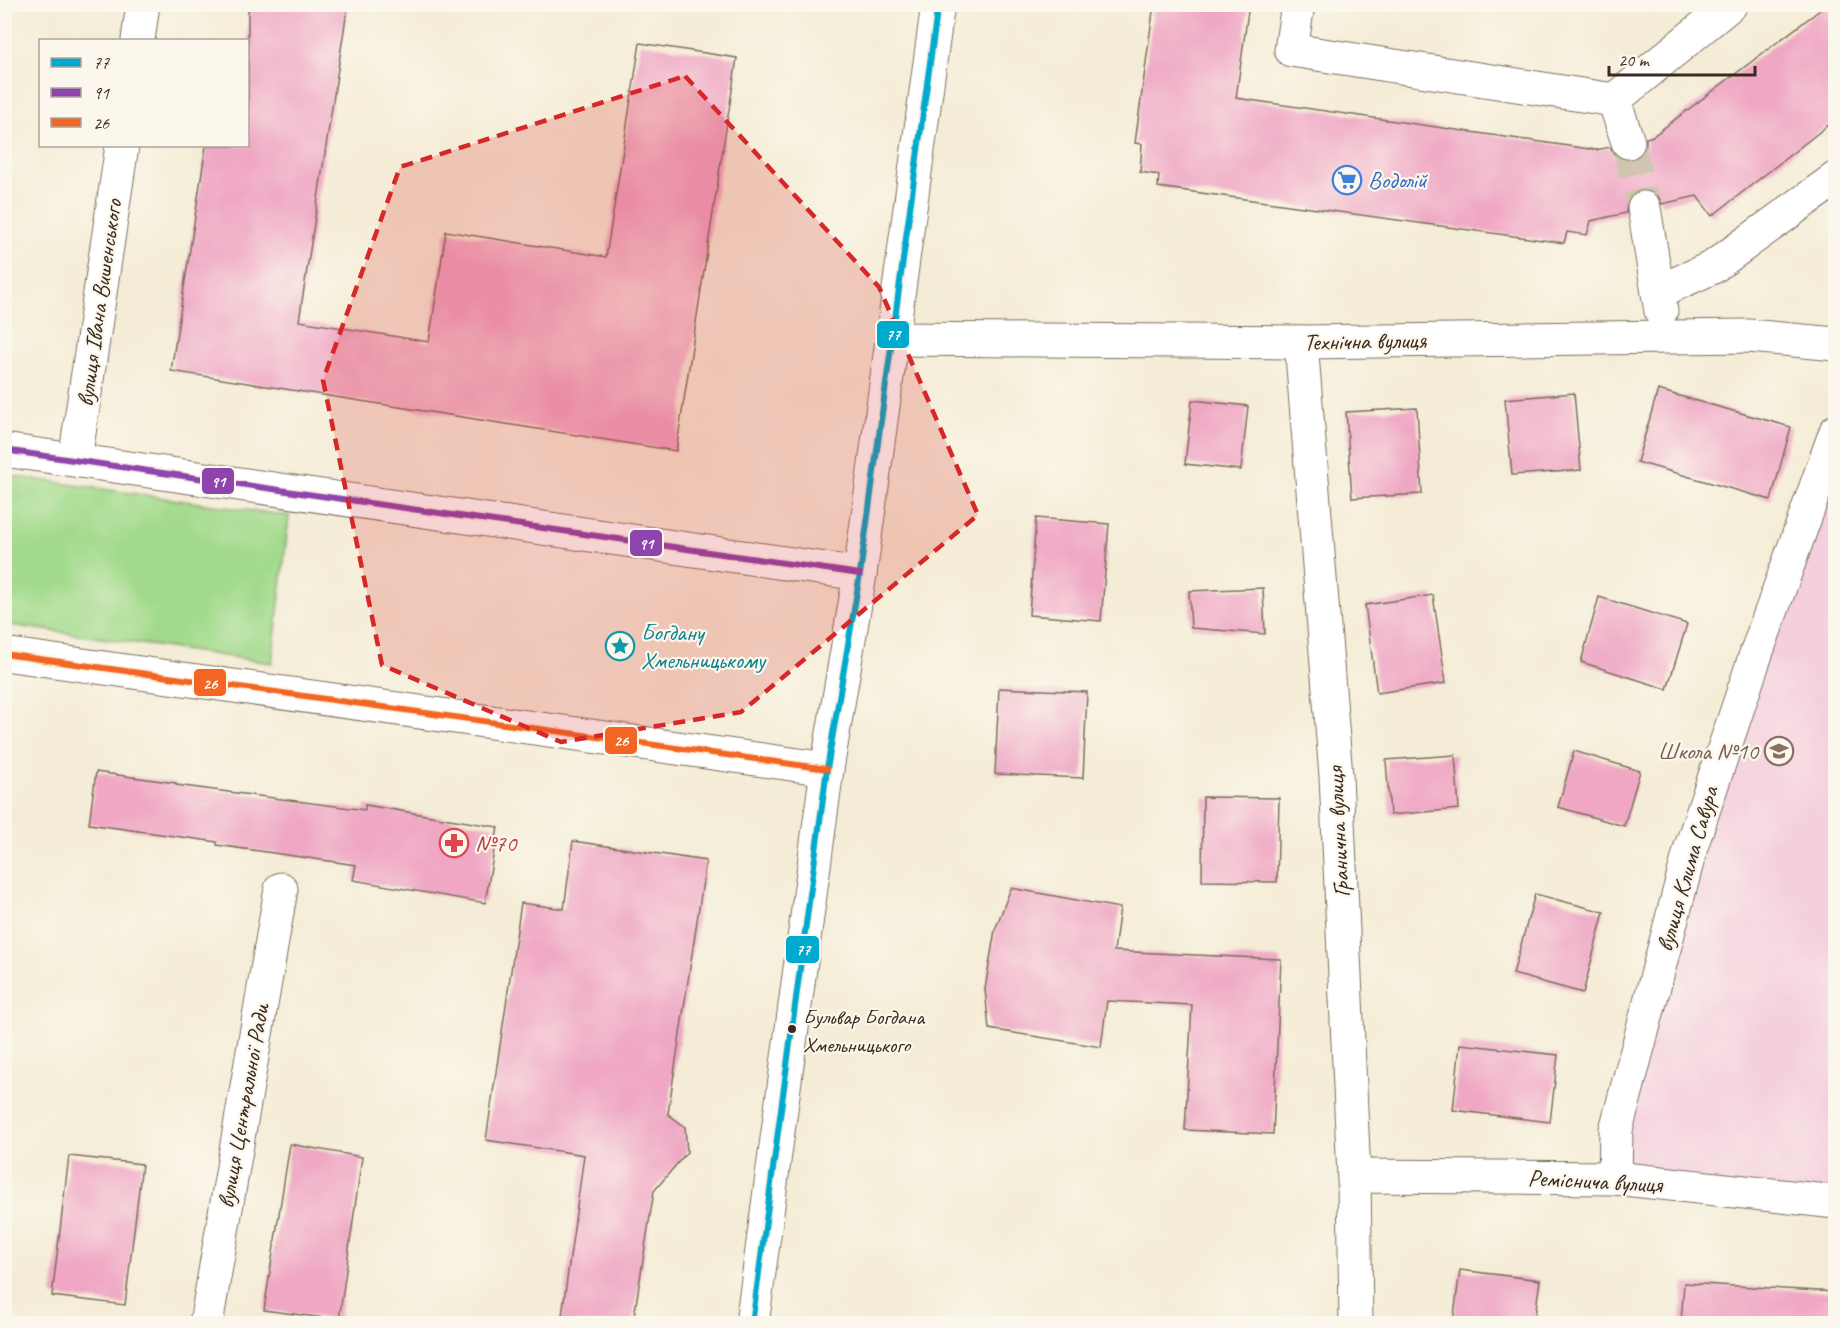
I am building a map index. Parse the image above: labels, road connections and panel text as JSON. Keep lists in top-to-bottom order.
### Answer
{
  "streets": {
    "street": [
      "вулиця Івана Вишенського",
      "Технічна вулиця",
      "Гранична вулиця",
      "вулиця Клима Савура",
      "вулиця Центральної Ради",
      "Реміснича вулиця"
    ]
  },
  "crossings": [
    ["Технічна вулиця", "Гранична вулиця"],
    ["Гранична вулиця", "Реміснича вулиця"],
    ["вулиця Клима Савура", "Реміснича вулиця"]
  ],
  "places": {
    "supermarket": ["Водолій"],
    "place": ["Богдану Хмельницькому"],
    "school or university": ["Школа №10"],
    "pharmacy": ["№70"],
    "other": ["Бульвар Богдана Хмельницького"]
  },
  "lines": ["transit line 77", "transit line 91", "transit line 26"],
  "legend": ["77", "91", "26"],
  "scale_bar": "20 m"
}
